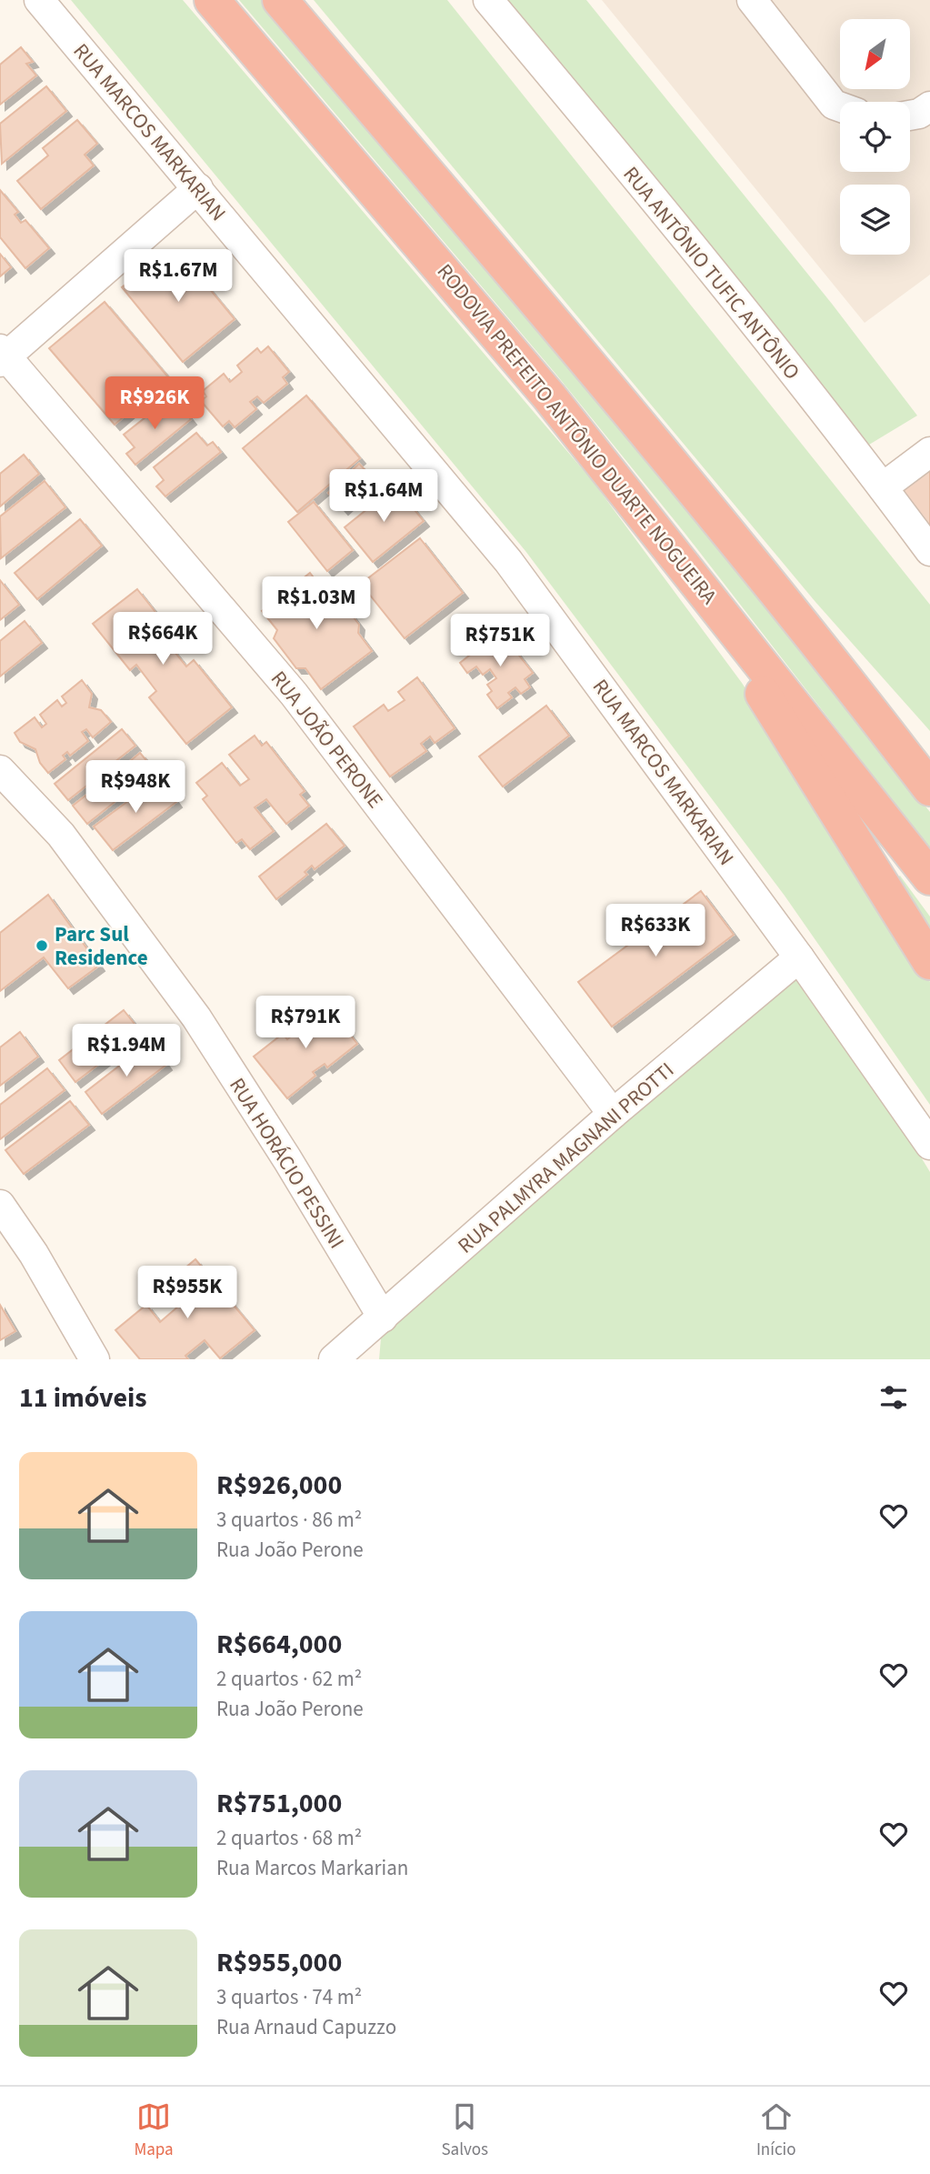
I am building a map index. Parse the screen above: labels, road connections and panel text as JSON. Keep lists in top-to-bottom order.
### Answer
{
  "streets": {
    "highway": ["RODOVIA PREFEITO ANTÔNIO DUARTE NOGUEIRA"],
    "street": [
      "RUA MARCOS MARKARIAN",
      "RUA ANTÔNIO TUFIC ANTÔNIO",
      "RUA JOÃO PERONE",
      "RUA PALMYRA MAGNANI PROTTI",
      "RUA HORÁCIO PESSINI"
    ]
  },
  "crossings": [
    ["RUA MARCOS MARKARIAN", "RUA PALMYRA MAGNANI PROTTI"],
    ["RUA JOÃO PERONE", "RUA PALMYRA MAGNANI PROTTI"],
    ["RUA PALMYRA MAGNANI PROTTI", "RUA HORÁCIO PESSINI"]
  ],
  "places": ["Parc Sul Residence"],
  "north": "bottom left",
  "page": {
    "price": [
      "R$1.67M",
      "R$926K",
      "R$1.64M",
      "R$1.03M",
      "R$664K",
      "R$751K",
      "R$948K",
      "R$633K",
      "R$791K",
      "R$1.94M",
      "R$955K"
    ],
    "heading": "11 imóveis",
    "list": [
      {
        "name": "R$926,000",
        "note": "3 quartos · 86 m² · Rua João Perone"
      },
      {
        "name": "R$664,000",
        "note": "2 quartos · 62 m² · Rua João Perone"
      },
      {
        "name": "R$751,000",
        "note": "2 quartos · 68 m² · Rua Marcos Markarian"
      },
      {
        "name": "R$955,000",
        "note": "3 quartos · 74 m² · Rua Arnaud Capuzzo"
      }
    ],
    "tabs": ["Mapa", "Salvos", "Início"]
  }
}
